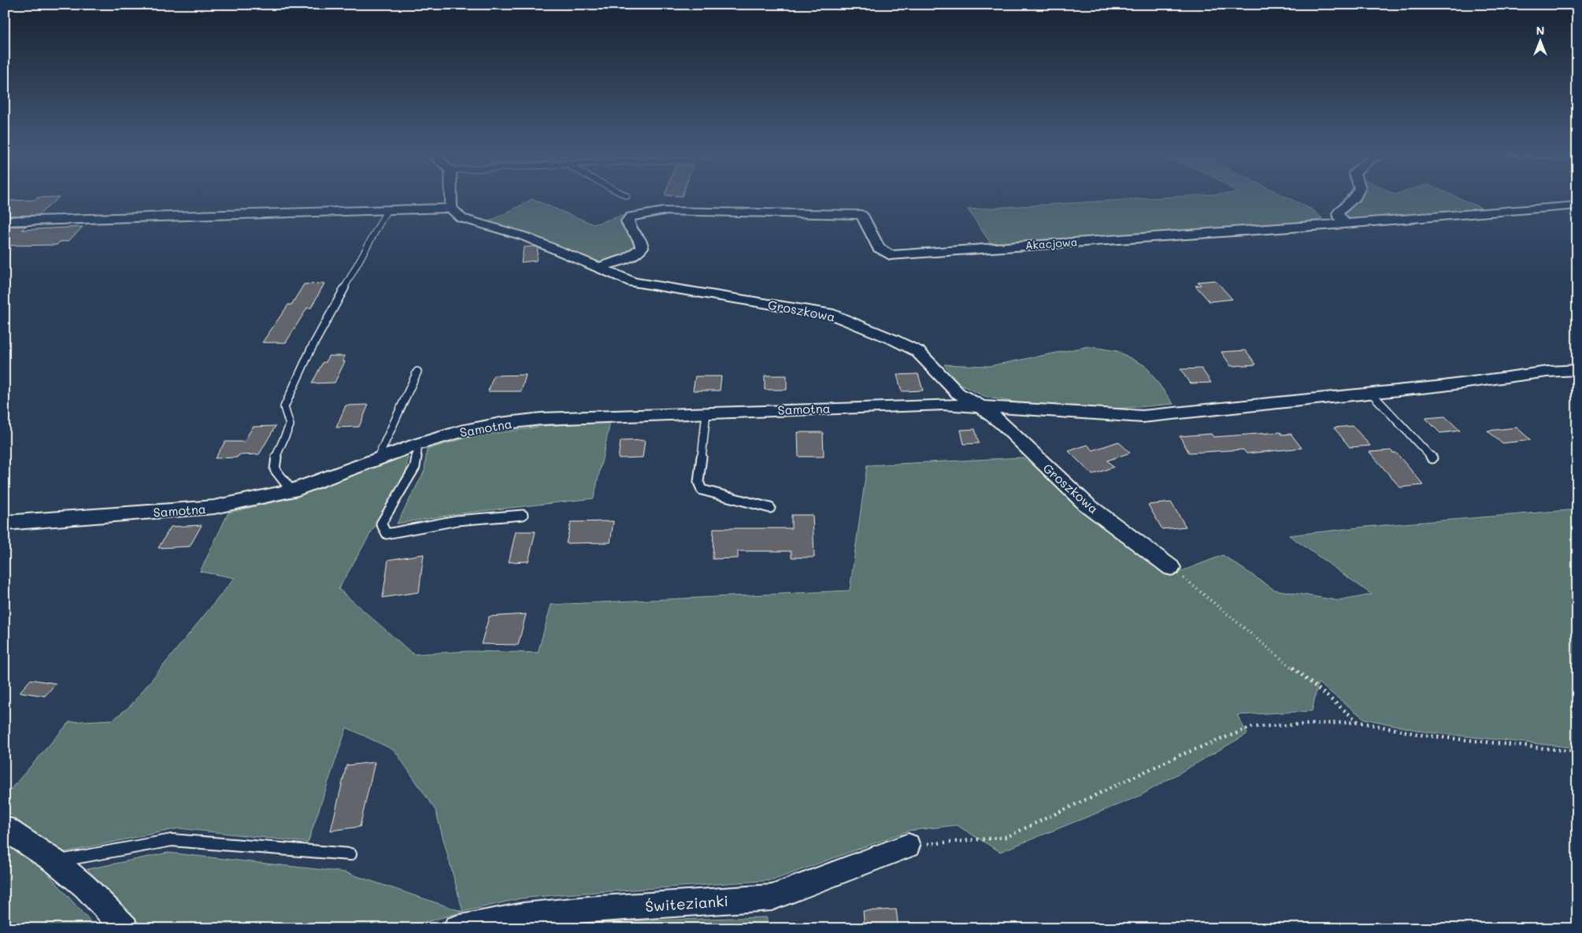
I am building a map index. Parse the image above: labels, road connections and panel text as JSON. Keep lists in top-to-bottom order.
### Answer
{
  "streets": {
    "street": [
      "Akacjowa",
      "Groszkowa",
      "Samotna",
      "Świtezianki"
    ]
  },
  "crossings": [
    ["Akacjowa", "Groszkowa"],
    ["Groszkowa", "Samotna"]
  ],
  "north": "top"
}
